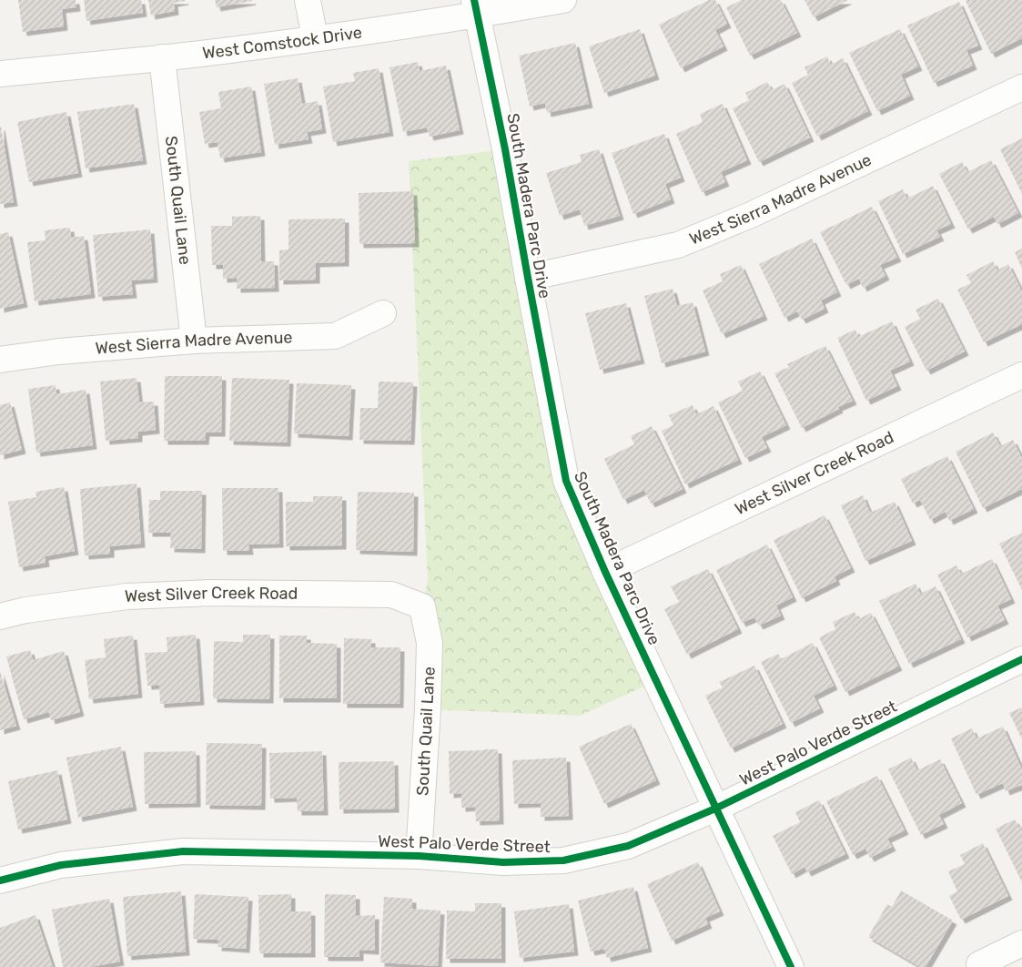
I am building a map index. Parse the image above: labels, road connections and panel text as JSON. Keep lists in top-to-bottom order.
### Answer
{
  "streets": {
    "street": [
      "West Comstock Drive",
      "West Sierra Madre Avenue",
      "South Quail Lane",
      "South Madera Parc Drive",
      "West Silver Creek Road",
      "West Palo Verde Street"
    ]
  },
  "crossings": [
    ["West Comstock Drive", "South Quail Lane"],
    ["West Comstock Drive", "South Madera Parc Drive"],
    ["West Sierra Madre Avenue", "South Quail Lane"],
    ["West Sierra Madre Avenue", "South Madera Parc Drive"],
    ["South Quail Lane", "West Silver Creek Road"],
    ["South Quail Lane", "West Palo Verde Street"],
    ["South Madera Parc Drive", "West Silver Creek Road"],
    ["South Madera Parc Drive", "West Palo Verde Street"]
  ]
}
